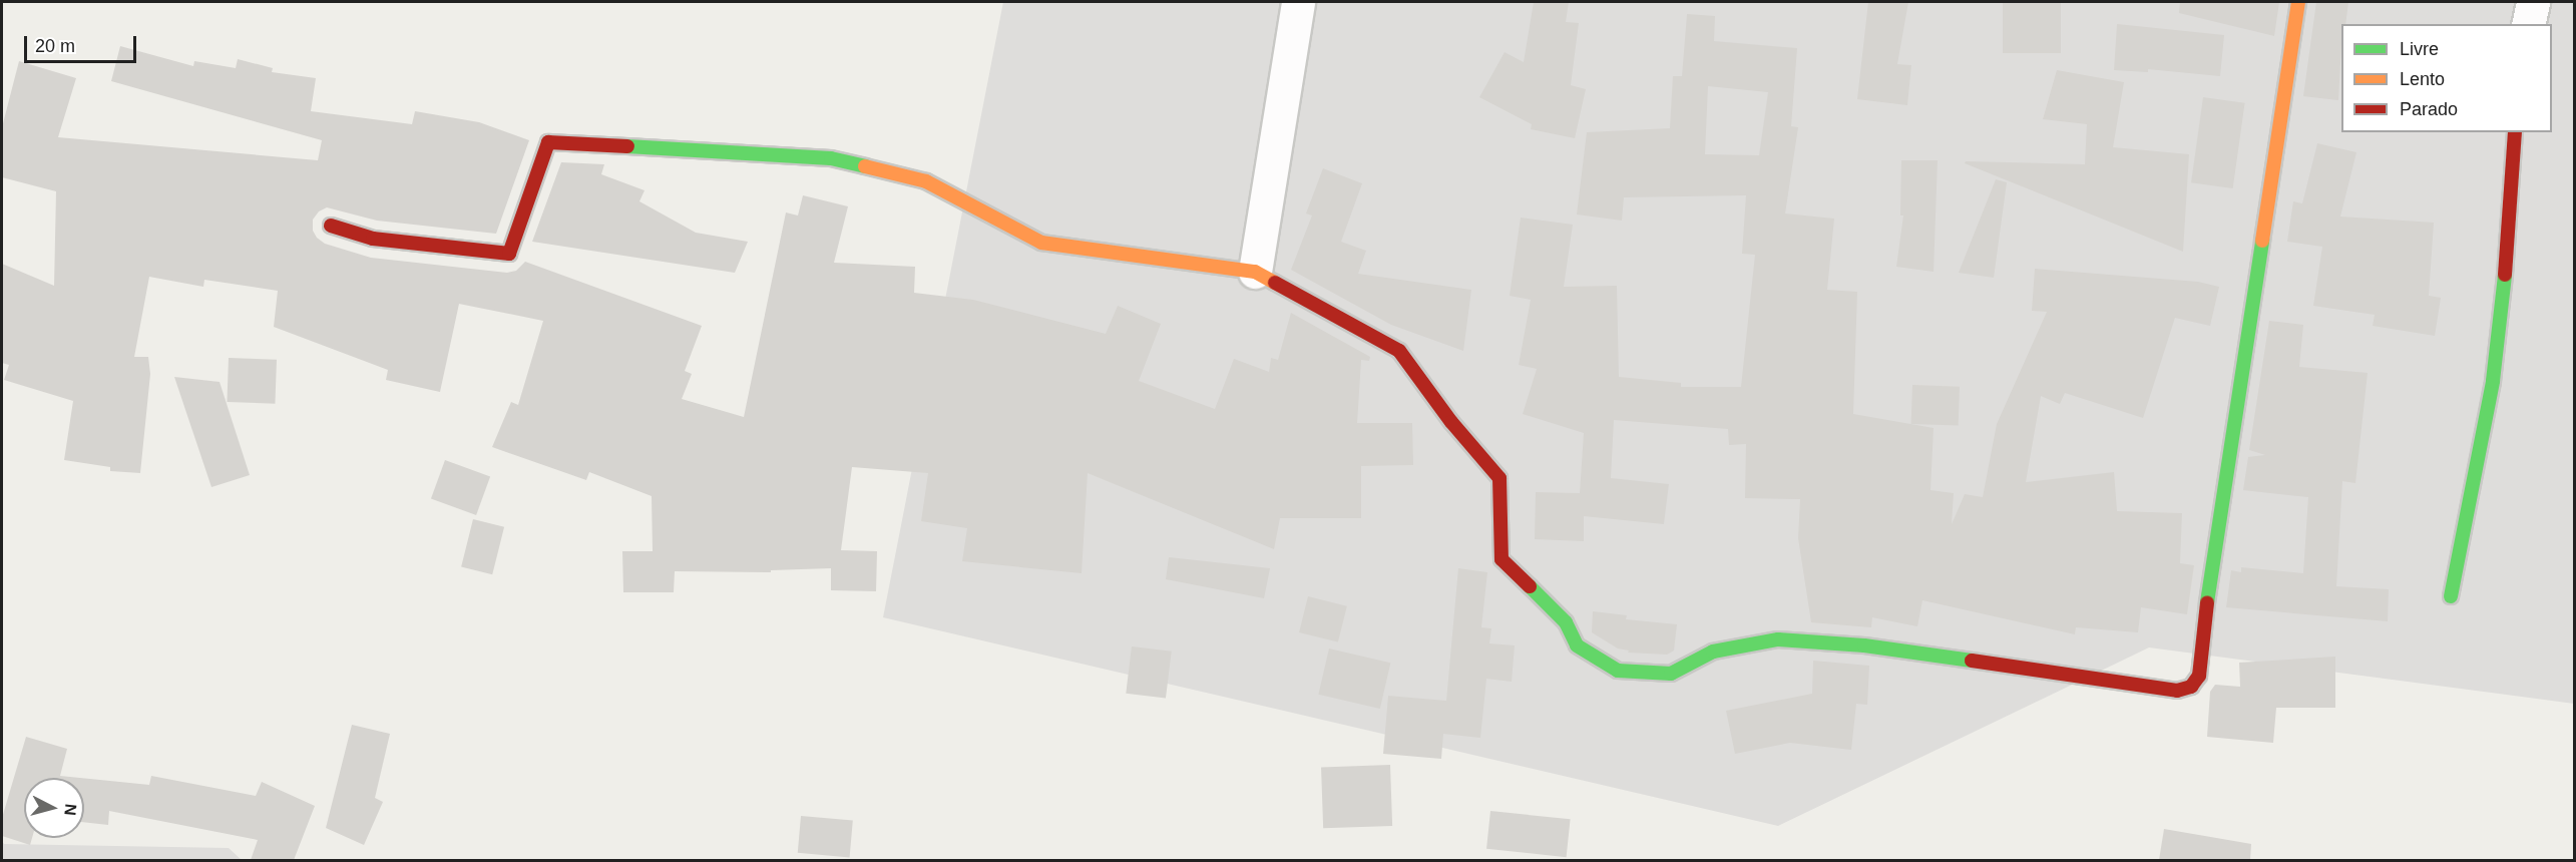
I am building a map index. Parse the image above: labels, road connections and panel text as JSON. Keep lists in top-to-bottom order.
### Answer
{
  "legend": ["Livre", "Lento", "Parado"],
  "scale_bar": "20 m",
  "north": "right"
}
